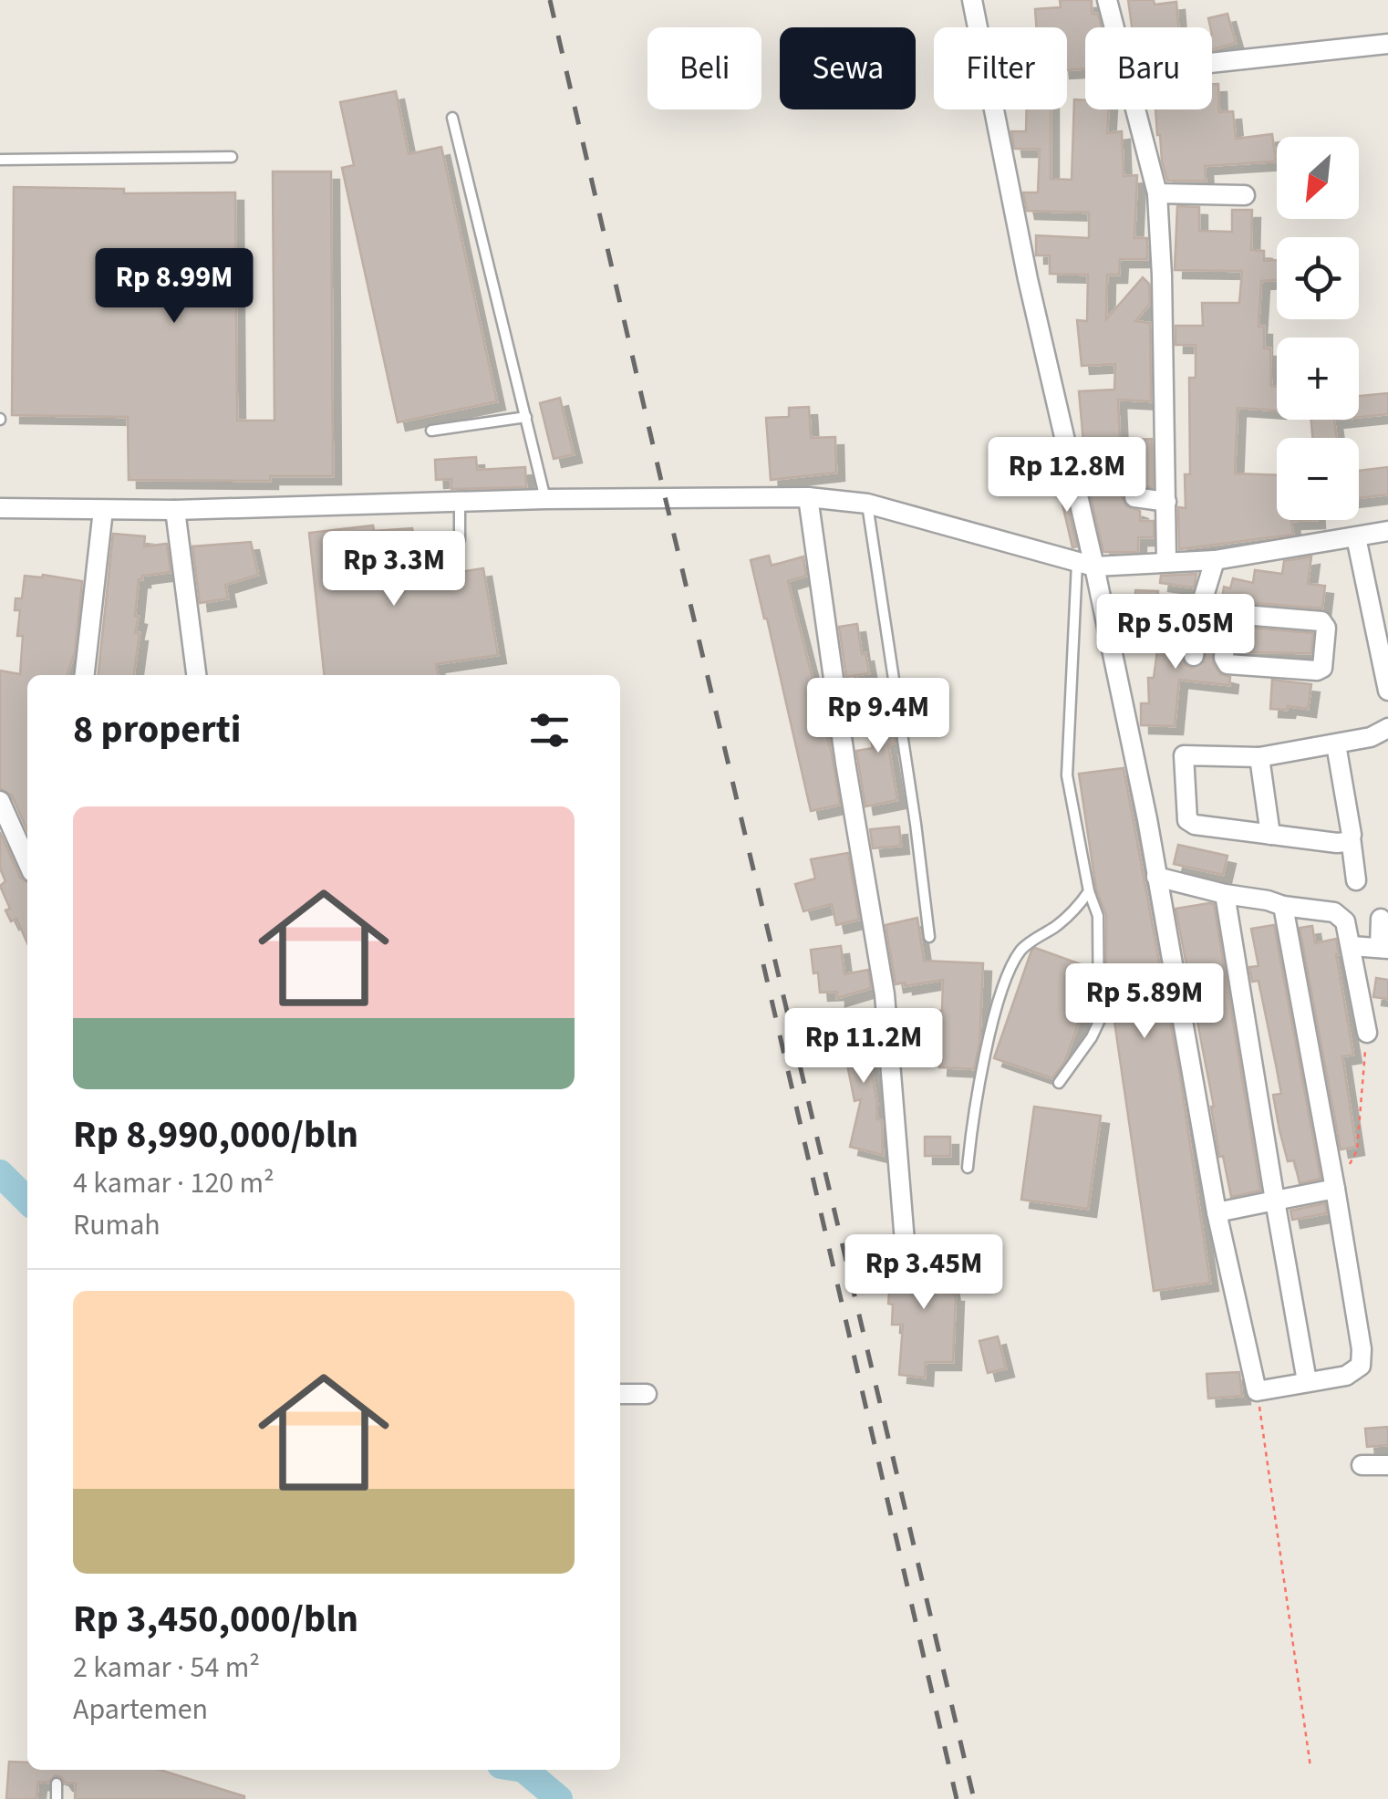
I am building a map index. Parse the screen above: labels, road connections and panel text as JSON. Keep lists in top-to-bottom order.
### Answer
{
  "north": "bottom left",
  "page": {
    "chip": [
      "Beli",
      "Sewa",
      "Filter",
      "Baru"
    ],
    "map_buttons": ["+", "−"],
    "price": [
      "Rp 8.99M",
      "Rp 12.8M",
      "Rp 3.3M",
      "Rp 5.05M",
      "Rp 9.4M",
      "Rp 5.89M",
      "Rp 11.2M",
      "Rp 3.45M"
    ],
    "heading": "8 properti",
    "list": [
      {
        "name": "Rp 8,990,000/bln",
        "note": "4 kamar · 120 m² · Rumah"
      },
      {
        "name": "Rp 3,450,000/bln",
        "note": "2 kamar · 54 m² · Apartemen"
      }
    ]
  }
}
